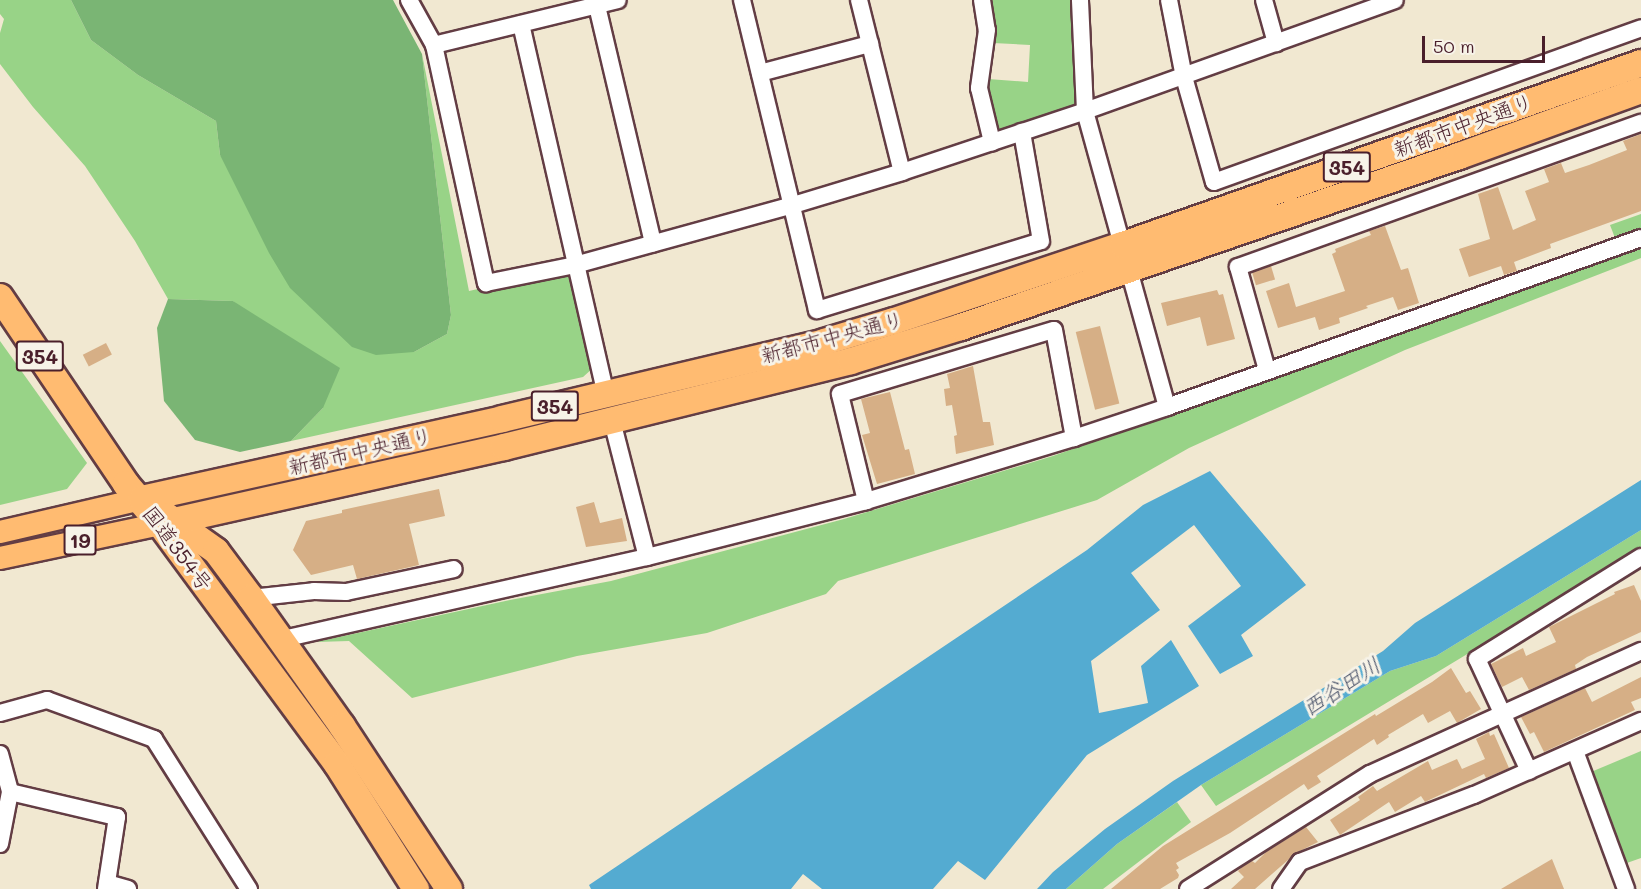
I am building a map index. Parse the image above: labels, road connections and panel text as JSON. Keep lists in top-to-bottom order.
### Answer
{
  "streets": {
    "highway": ["新都市中央通り", "354", "国道354号"],
    "main road": ["19"]
  },
  "crossings": [
    ["新都市中央通り", "354"],
    ["新都市中央通り", "国道354号"],
    ["354", "国道354号"]
  ],
  "water": ["西谷田川"],
  "scale_bar": "50 m"
}
